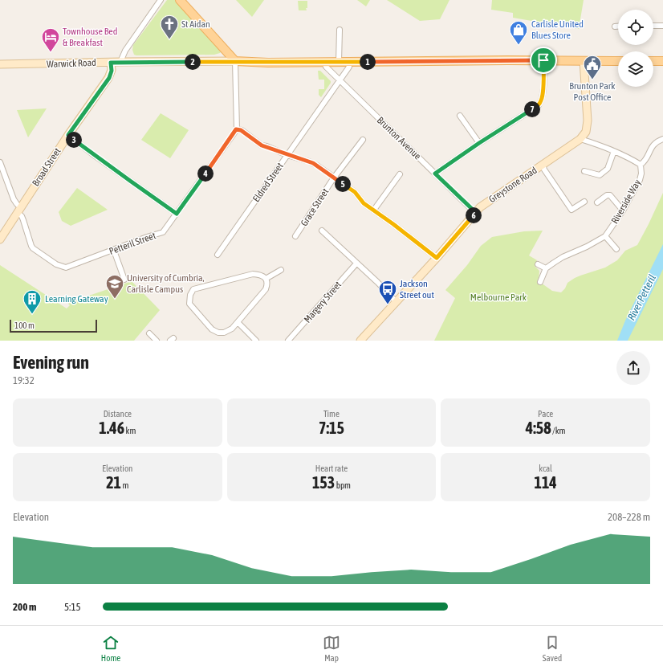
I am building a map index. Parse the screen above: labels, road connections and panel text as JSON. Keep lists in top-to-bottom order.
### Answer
{
  "streets": {
    "main road": ["Warwick Road"],
    "street": [
      "Brunton Avenue",
      "Broad Street",
      "Eldred Street",
      "Greystone Road",
      "Riverside Way",
      "Grace Street",
      "Petteril Street",
      "Margery Street"
    ]
  },
  "crossings": [
    ["Warwick Road", "Brunton Avenue"],
    ["Warwick Road", "Broad Street"],
    ["Warwick Road", "Eldred Street"],
    ["Brunton Avenue", "Eldred Street"],
    ["Brunton Avenue", "Greystone Road"],
    ["Broad Street", "Petteril Street"],
    ["Greystone Road", "Riverside Way"]
  ],
  "water": ["River Petteril"],
  "parks": ["Melbourne Park"],
  "places": {
    "church": ["St Aidan"],
    "shop": ["Carlisle United Blues Store"],
    "hotel": ["Townhouse Bed & Breakfast"],
    "public building": ["Brunton Park Post Office"],
    "school or university": ["University of Cumbria, Carlisle Campus"],
    "bus stop": ["Jackson Street out"],
    "building": ["Learning Gateway"]
  },
  "scale_bar": "100 m",
  "page": {
    "pins": [
      "1",
      "2",
      "7",
      "3",
      "4",
      "5",
      "6"
    ],
    "scale": "100 m",
    "heading": ["Evening run", "19:32"],
    "stats": [
      ["Distance", "1.46 km"],
      ["Time", "7:15"],
      ["Pace", "4:58 /km"],
      ["Elevation", "21 m"],
      ["Heart rate", "153 bpm"],
      ["kcal", "114"]
    ],
    "chart": ["Elevation", "208–228 m"],
    "list": [
      {
        "name": "200 m",
        "note": "5:15"
      }
    ],
    "tabs": ["Home", "Map", "Saved"]
  }
}
